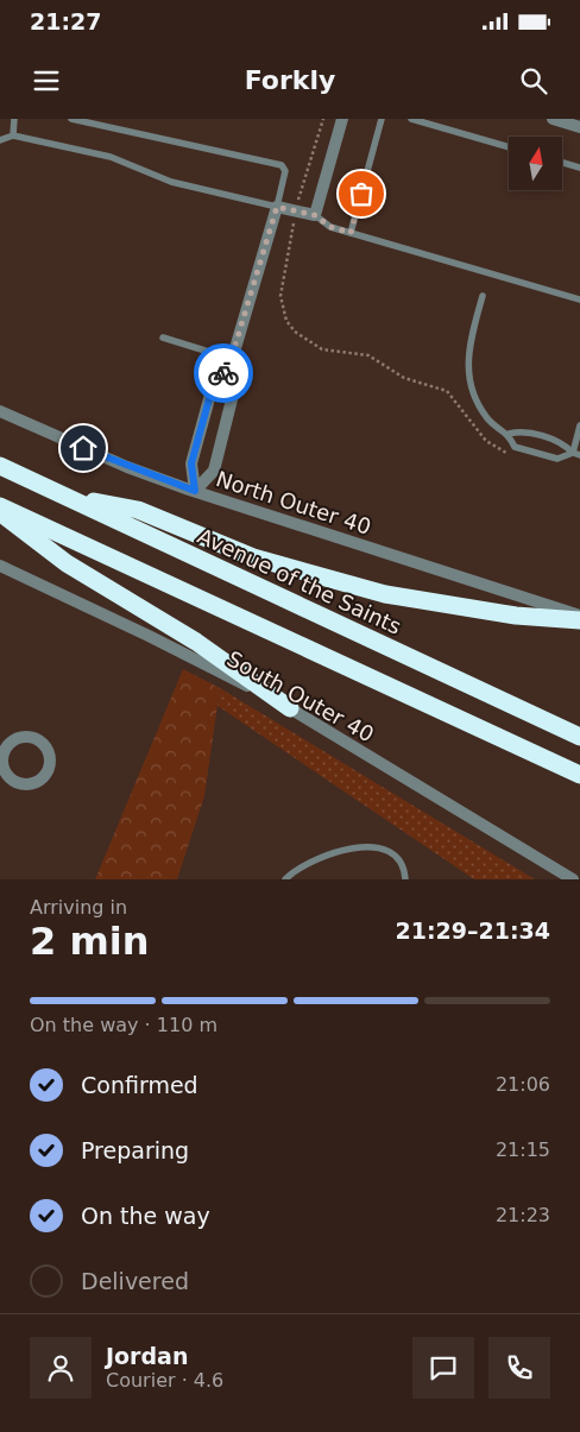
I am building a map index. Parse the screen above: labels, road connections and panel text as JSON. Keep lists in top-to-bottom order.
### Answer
{
  "streets": {
    "highway": ["Avenue of the Saints"],
    "street": ["North Outer 40", "South Outer 40"]
  },
  "north": "top",
  "page": {
    "status": "21:27",
    "header": "Forkly",
    "heading": ["2 min", "Arriving in", "21:29–21:34"],
    "panel": ["Jordan", "Courier · 4.6"],
    "bar": "On the way · 110 m",
    "list": [
      ["Confirmed", "21:06"],
      ["Preparing", "21:15"],
      ["On the way", "21:23"],
      "Delivered"
    ]
  }
}
